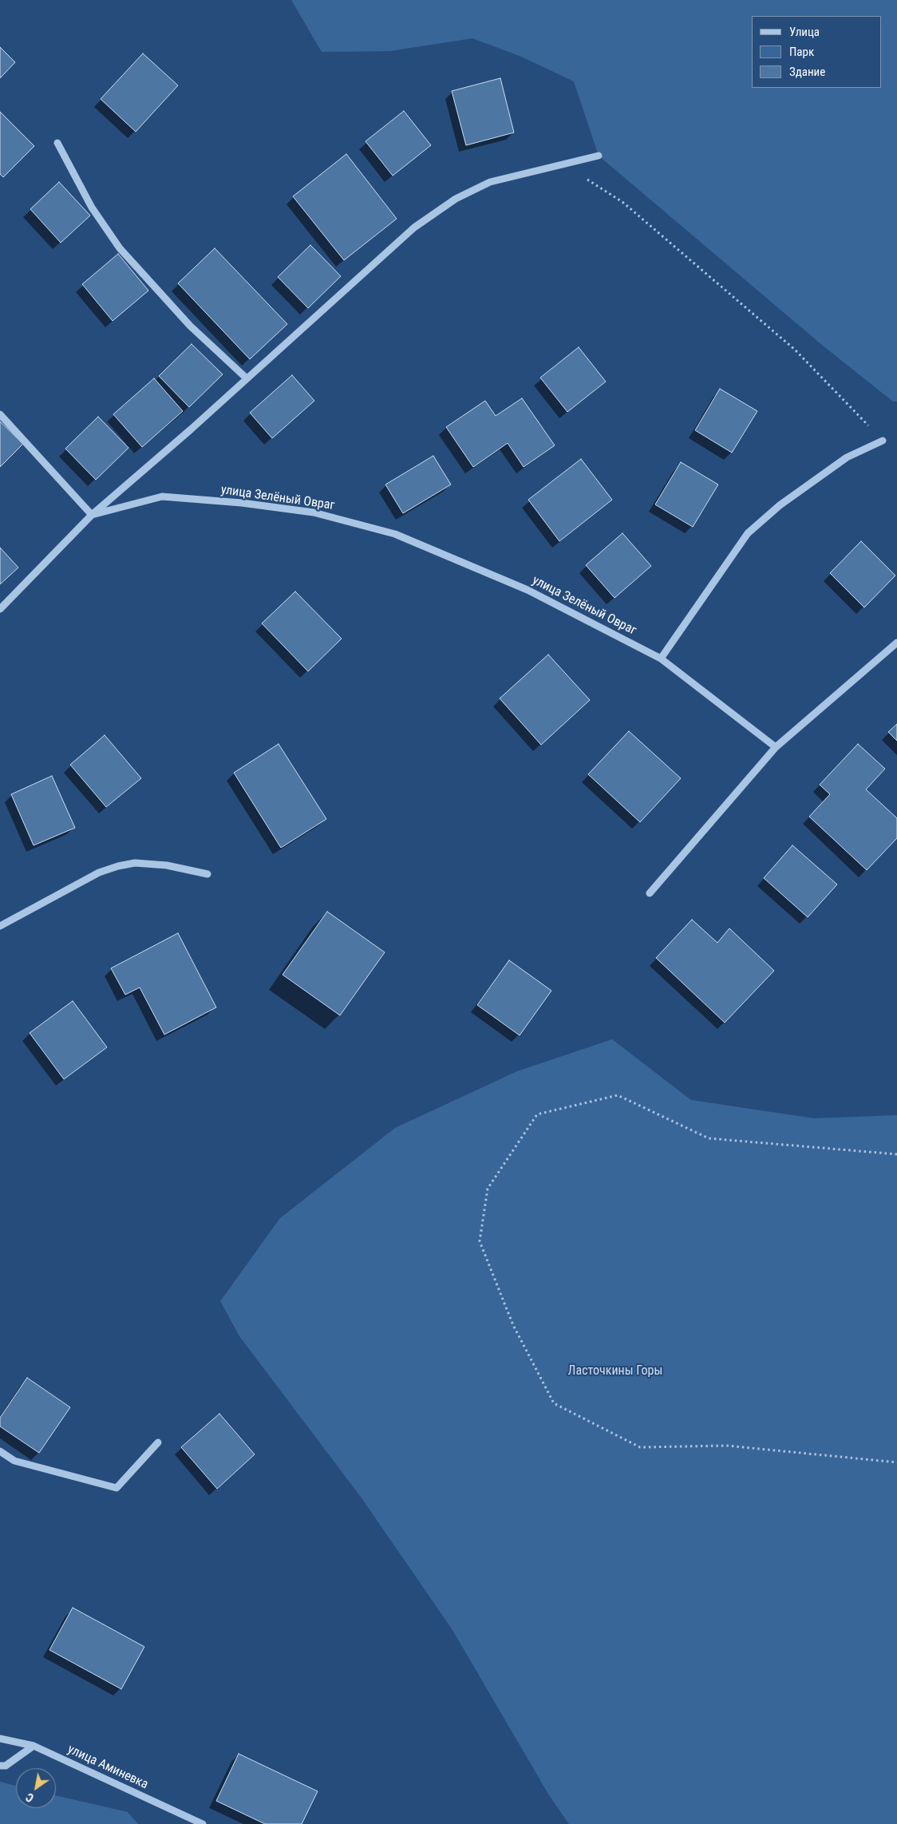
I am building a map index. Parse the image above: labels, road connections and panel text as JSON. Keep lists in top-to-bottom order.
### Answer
{
  "streets": {
    "street": ["улица Зелёный Овраг", "улица Аминевка"]
  },
  "parks": ["Ласточкины Горы"],
  "legend": ["Улица", "Парк", "Здание"],
  "north": "bottom left"
}
